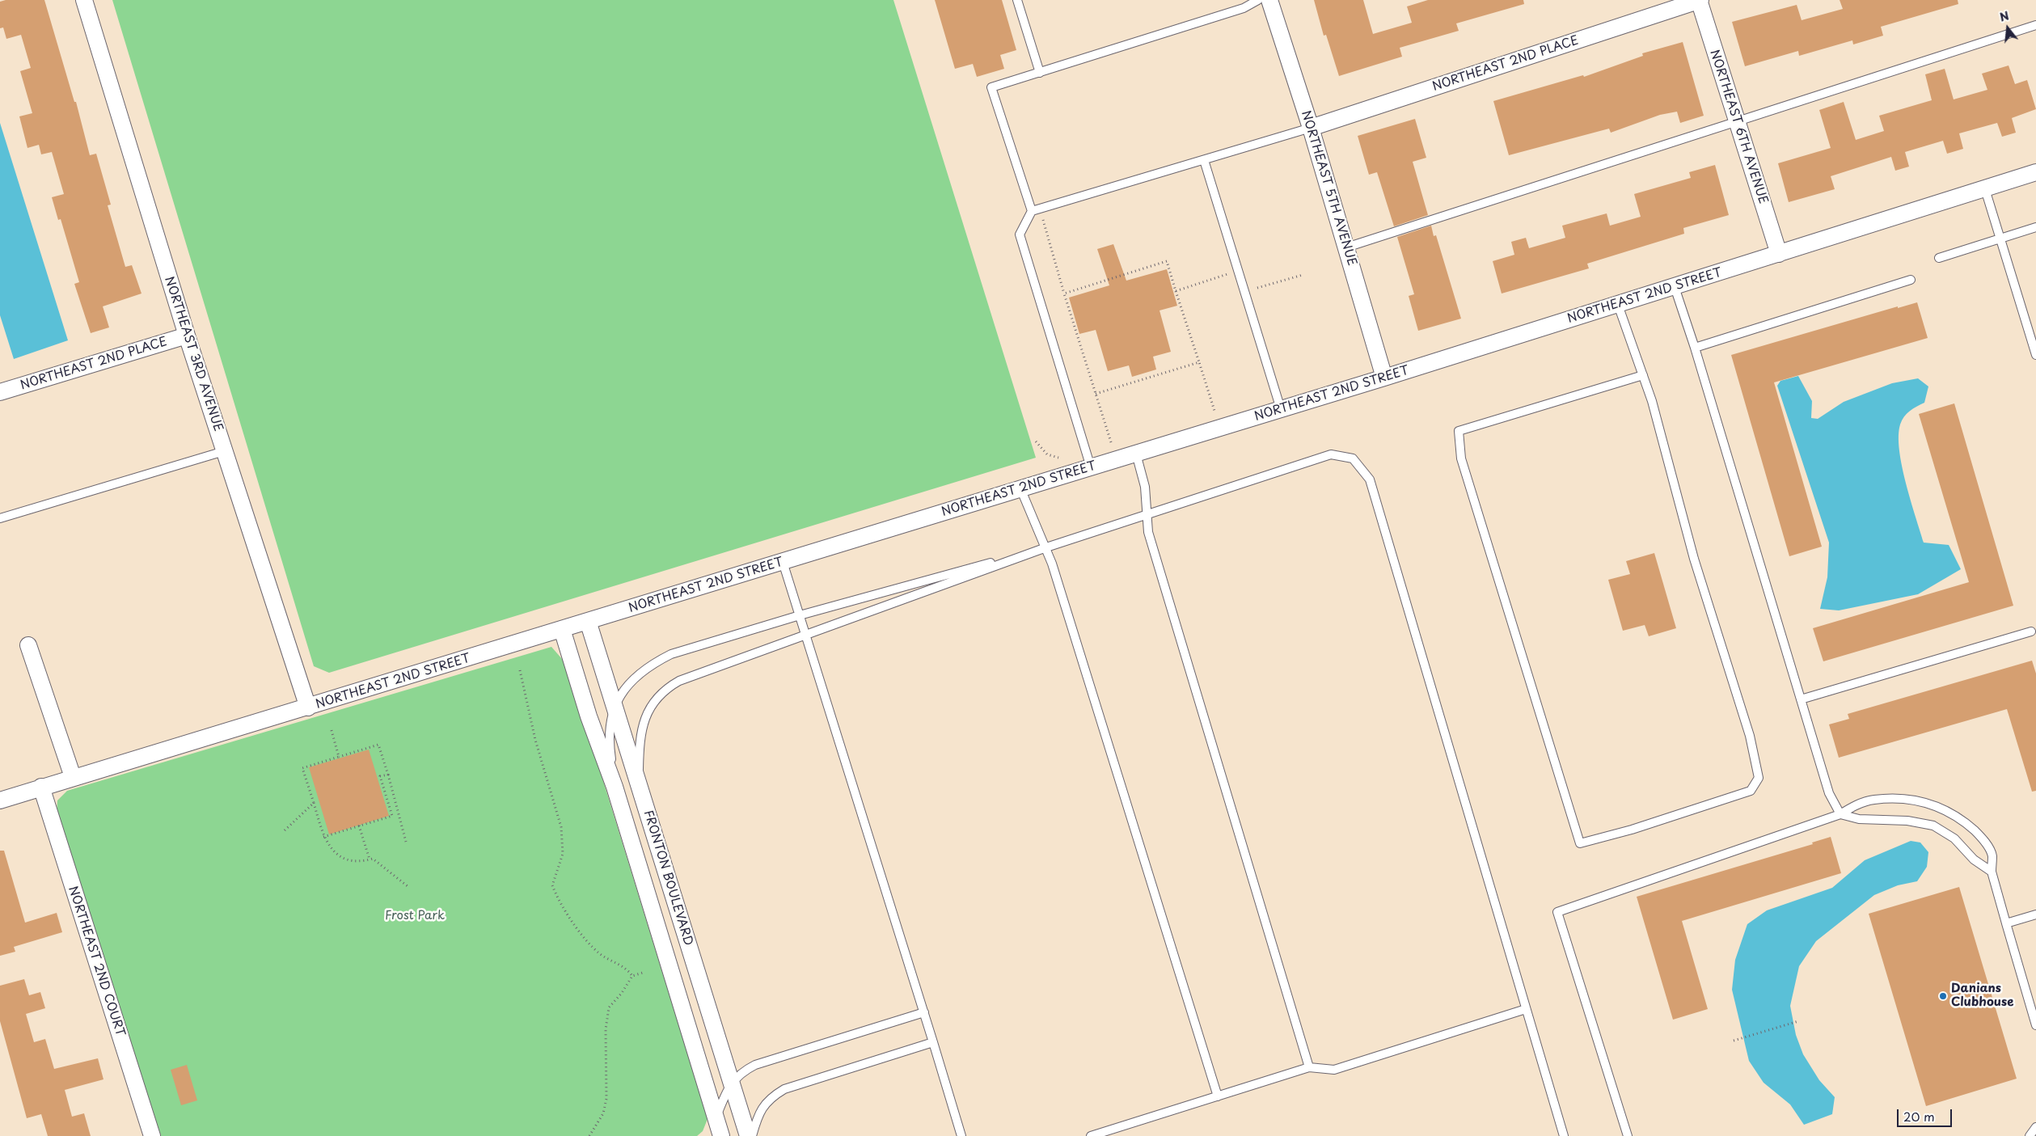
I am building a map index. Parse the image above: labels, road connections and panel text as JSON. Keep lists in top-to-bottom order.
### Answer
{
  "streets": {
    "street": [
      "NORTHEAST 2ND PLACE",
      "NORTHEAST 6TH AVENUE",
      "NORTHEAST 5TH AVENUE",
      "NORTHEAST 2ND STREET",
      "NORTHEAST 3RD AVENUE",
      "FRONTON BOULEVARD",
      "NORTHEAST 2ND COURT"
    ]
  },
  "crossings": [
    ["NORTHEAST 2ND PLACE", "NORTHEAST 6TH AVENUE"],
    ["NORTHEAST 2ND PLACE", "NORTHEAST 5TH AVENUE"],
    ["NORTHEAST 2ND PLACE", "NORTHEAST 3RD AVENUE"],
    ["NORTHEAST 6TH AVENUE", "NORTHEAST 2ND STREET"],
    ["NORTHEAST 5TH AVENUE", "NORTHEAST 2ND STREET"],
    ["NORTHEAST 2ND STREET", "NORTHEAST 3RD AVENUE"],
    ["NORTHEAST 2ND STREET", "FRONTON BOULEVARD"],
    ["NORTHEAST 2ND STREET", "NORTHEAST 2ND COURT"]
  ],
  "parks": ["Frost Park"],
  "places": ["Danians Clubhouse"],
  "scale_bar": "20 m",
  "north": "top"
}
